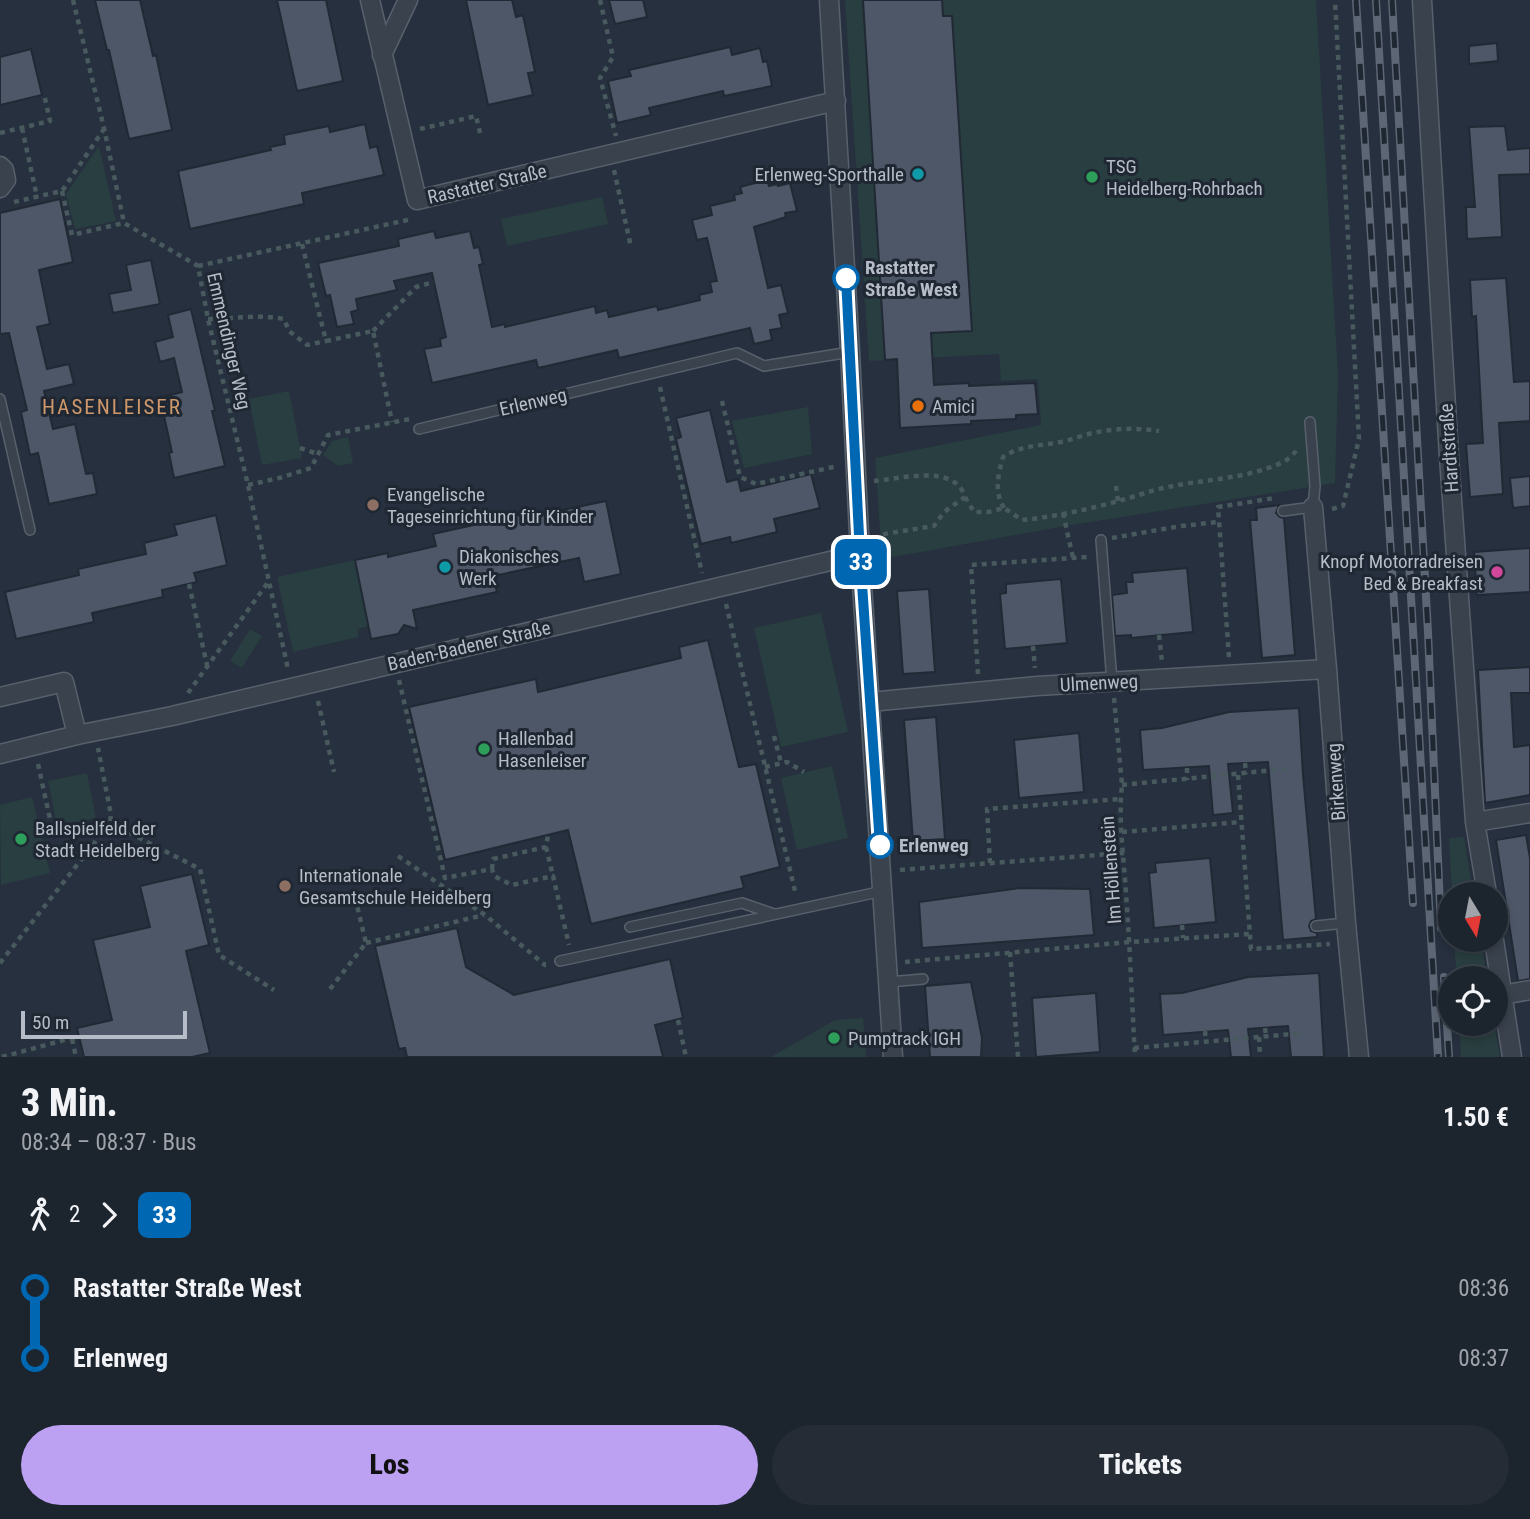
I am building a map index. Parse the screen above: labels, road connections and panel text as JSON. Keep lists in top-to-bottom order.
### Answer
{
  "streets": {
    "street": [
      "Rastatter Straße",
      "Hardtstraße",
      "Baden-Badener Straße",
      "Ulmenweg",
      "Birkenweg"
    ],
    "lane": ["Erlenweg"],
    "path": ["Emmendinger Weg", "Im Höllenstein"]
  },
  "crossings": [
    ["Emmendinger Weg", "Baden-Badener Straße"],
    ["Ulmenweg", "Birkenweg"],
    ["Ulmenweg", "Im Höllenstein"]
  ],
  "districts": ["HASENLEISER"],
  "places": [
    "Erlenweg-Sporthalle",
    "TSG Heidelberg-Rohrbach",
    "Rastatter Straße West",
    "Amici",
    "Evangelische Tageseinrichtung für Kinder",
    "Diakonisches Werk",
    "Knopf Motorradreisen Bed & Breakfast",
    "Hallenbad Hasenleiser",
    "Ballspielfeld der Stadt Heidelberg",
    "Erlenweg",
    "Internationale Gesamtschule Heidelberg",
    "Pumptrack IGH"
  ],
  "lines": ["bus line 33"],
  "scale_bar": "50 m",
  "north": "bottom",
  "page": {
    "on_map": "33",
    "scale": "50 m",
    "heading": ["3 Min.", "08:34 – 08:37 · Bus", "1.50 €"],
    "legs": ["2", "33"],
    "list": [
      {
        "name": "Rastatter Straße West",
        "value": "08:36"
      },
      {
        "name": "Erlenweg",
        "value": "08:37"
      }
    ],
    "buttons": ["Los", "Tickets"]
  }
}
